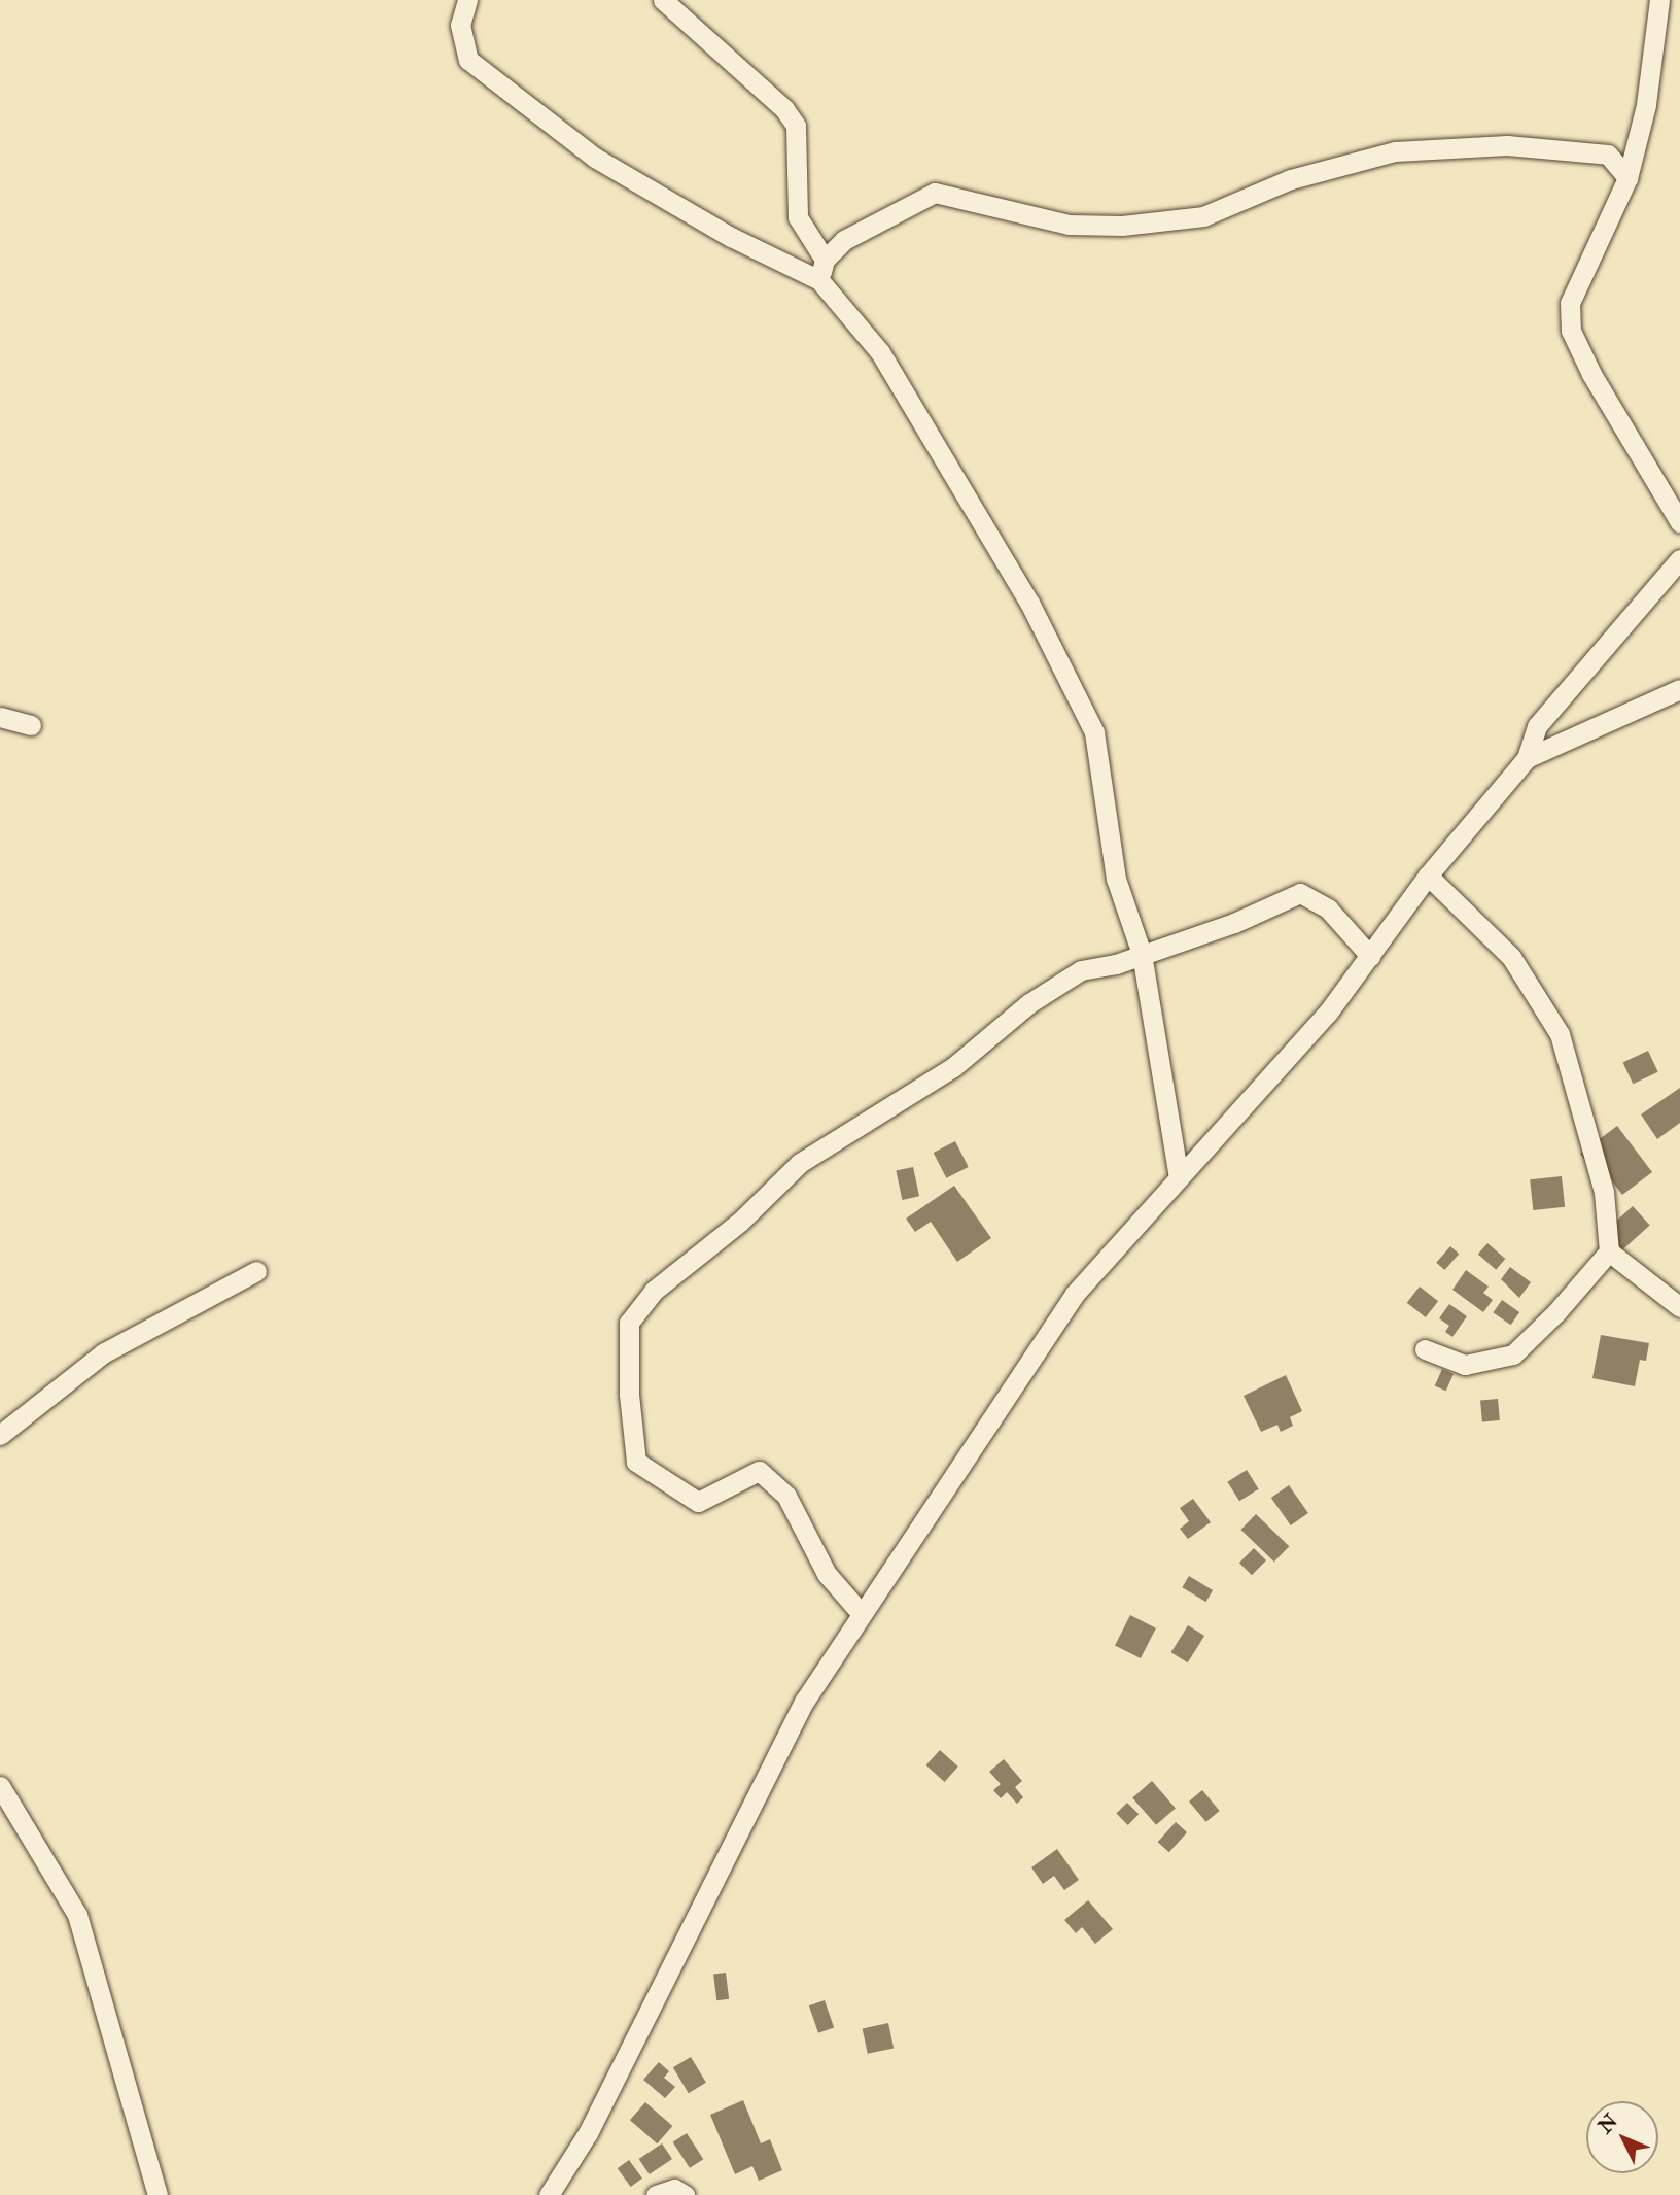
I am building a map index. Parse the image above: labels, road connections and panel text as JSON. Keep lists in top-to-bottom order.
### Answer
{
  "north": "top left"
}
